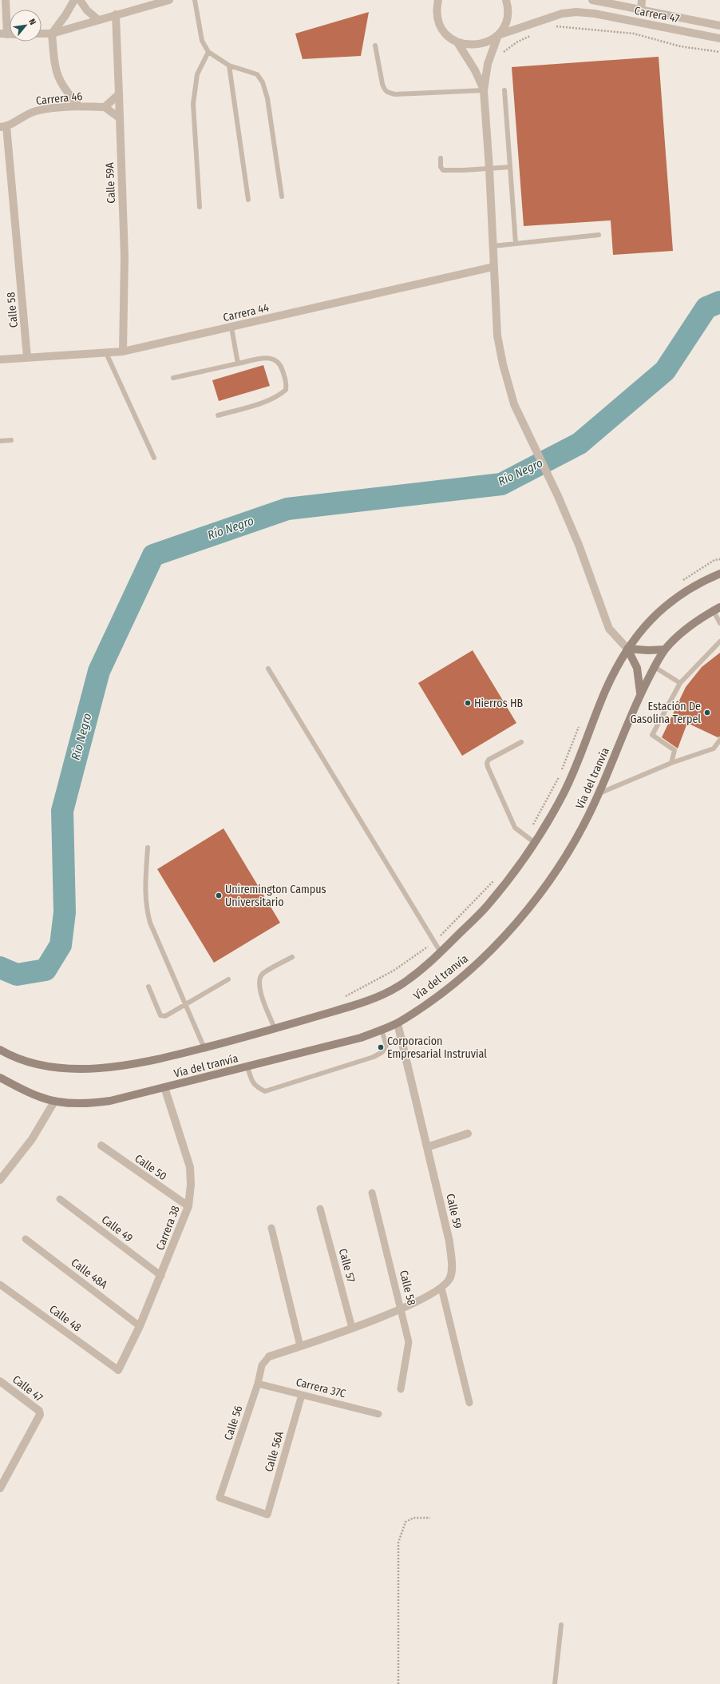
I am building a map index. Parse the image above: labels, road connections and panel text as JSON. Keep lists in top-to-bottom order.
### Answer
{
  "streets": {
    "main road": ["Vía del tranvía"],
    "street": [
      "Carrera 47",
      "Carrera 46",
      "Calle 59A",
      "Calle 58",
      "Carrera 44",
      "Calle 50",
      "Calle 59",
      "Carrera 38",
      "Calle 49",
      "Calle 57",
      "Calle 48A",
      "Calle 48",
      "Carrera 37C",
      "Calle 47",
      "Calle 56",
      "Calle 56A"
    ]
  },
  "crossings": [
    ["Carrera 46", "Calle 58"],
    ["Calle 59A", "Carrera 44"],
    ["Calle 58", "Carrera 44"],
    ["Vía del tranvía", "Calle 59"],
    ["Vía del tranvía", "Carrera 38"],
    ["Calle 50", "Carrera 38"],
    ["Carrera 38", "Calle 49"],
    ["Carrera 38", "Calle 48A"],
    ["Carrera 38", "Calle 48"],
    ["Carrera 37C", "Calle 56"],
    ["Carrera 37C", "Calle 56A"],
    ["Calle 56", "Calle 56A"]
  ],
  "water": ["Río Negro"],
  "places": [
    "Hierros HB",
    "Estación De Gasolina Terpel",
    "Uniremington Campus Universitario",
    "Corporacion Empresarial Instruvial"
  ],
  "north": "top right"
}
